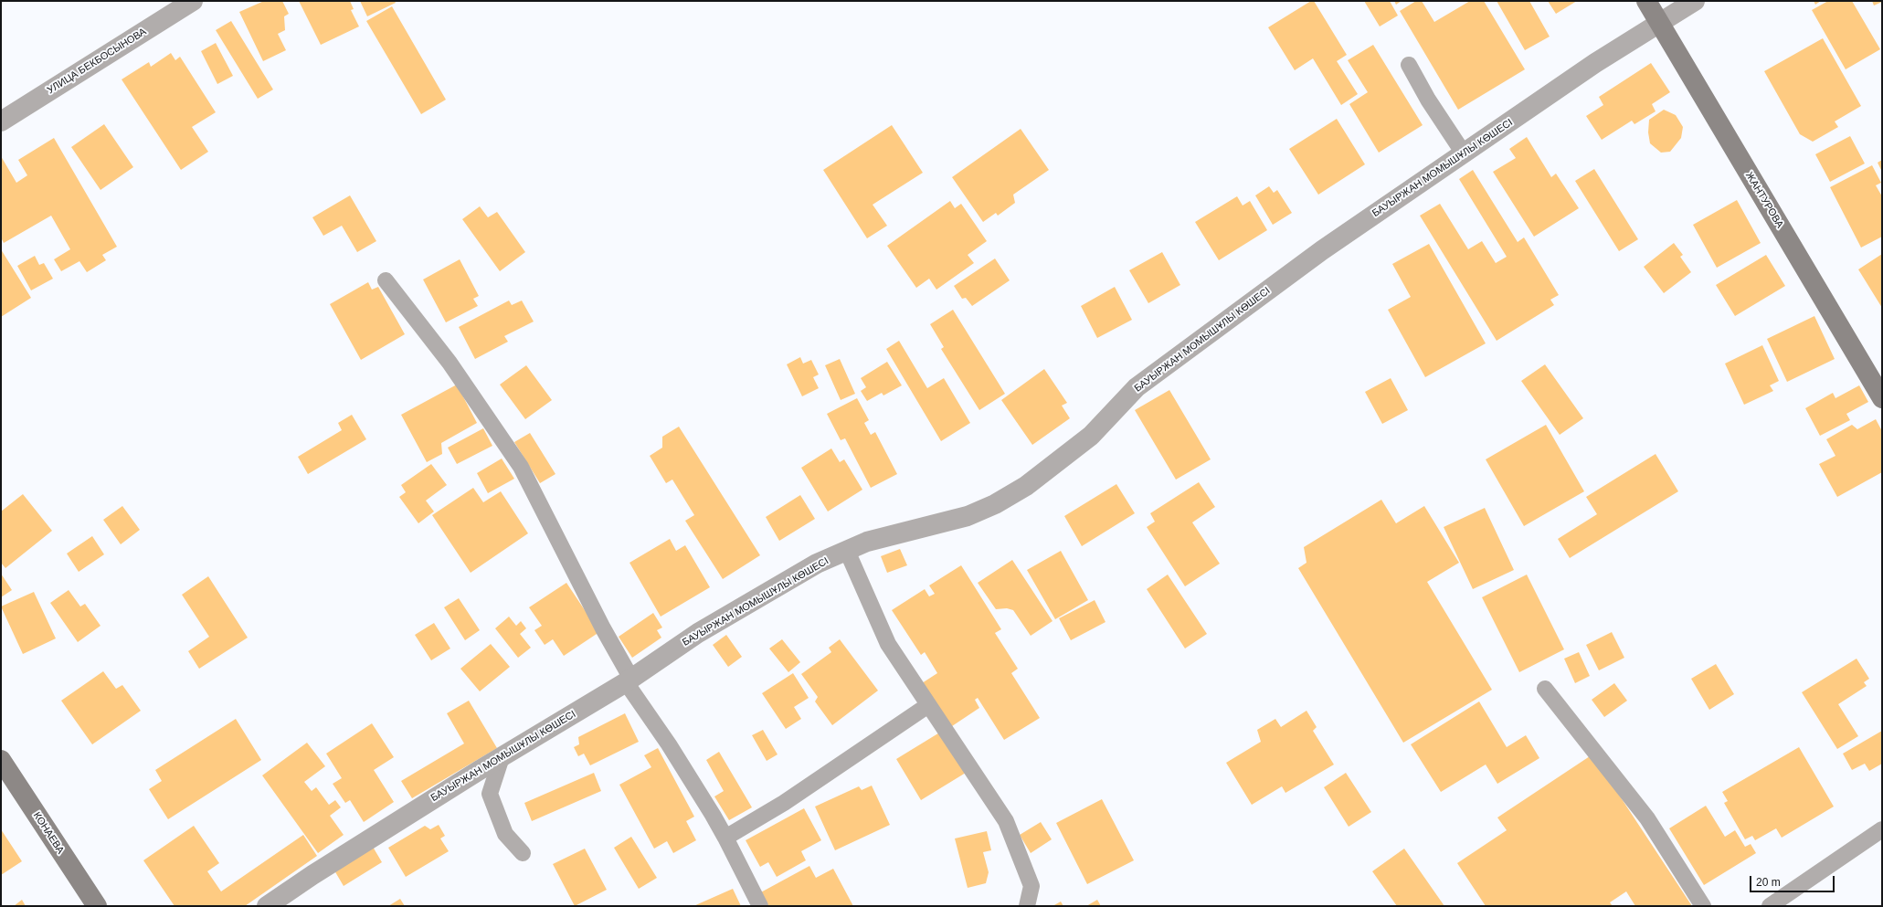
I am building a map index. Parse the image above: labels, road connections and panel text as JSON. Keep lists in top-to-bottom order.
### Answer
{
  "streets": {
    "street": [
      "УЛИЦА БЕКБОСЫНОВА",
      "БАУЫРЖАН МОМЫШҰЛЫ КӨШЕСІ",
      "ЖАНТУРОВА",
      "КОНАЕВА"
    ]
  },
  "crossings": [
    ["БАУЫРЖАН МОМЫШҰЛЫ КӨШЕСІ", "ЖАНТУРОВА"]
  ],
  "scale_bar": "20 m"
}
